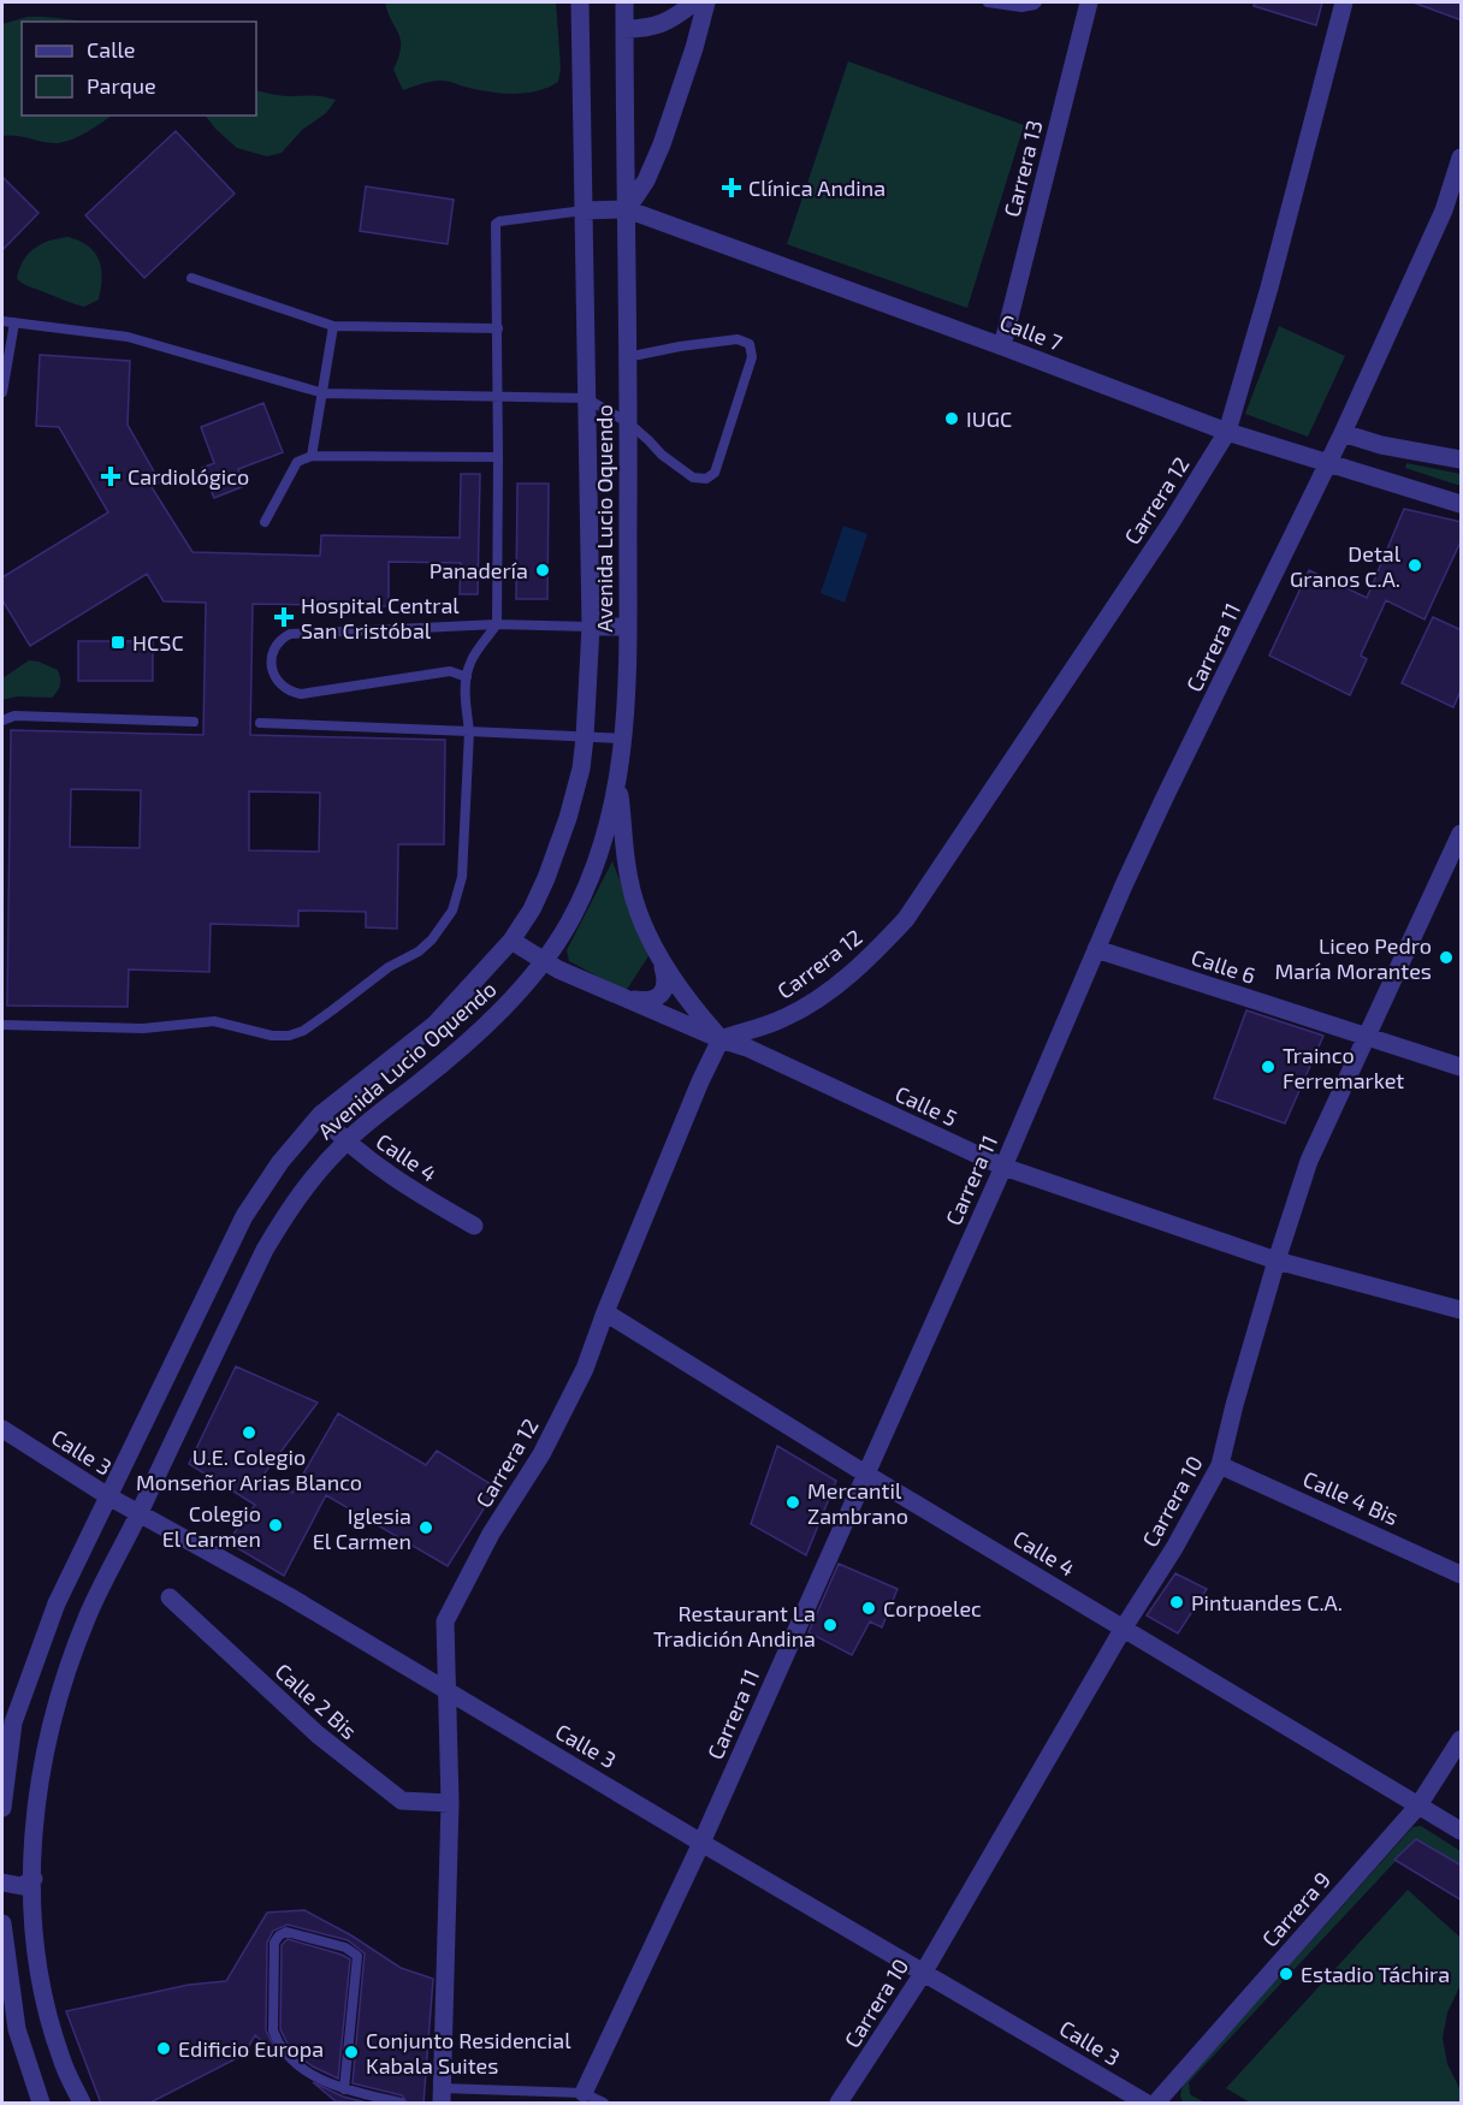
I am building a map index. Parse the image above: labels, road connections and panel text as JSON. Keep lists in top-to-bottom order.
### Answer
{
  "streets": {
    "street": [
      "Carrera 13",
      "Calle 7",
      "Carrera 12",
      "Avenida Lucio Oquendo",
      "Carrera 11",
      "Calle 6",
      "Calle 5",
      "Calle 4",
      "Calle 3",
      "Calle 4 Bis",
      "Carrera 10",
      "Calle 2 Bis",
      "Carrera 9"
    ]
  },
  "crossings": [
    ["Carrera 13", "Calle 7"],
    ["Calle 7", "Carrera 12"],
    ["Calle 7", "Avenida Lucio Oquendo"],
    ["Calle 7", "Carrera 11"],
    ["Carrera 12", "Calle 5"],
    ["Carrera 12", "Calle 4"],
    ["Carrera 12", "Calle 3"],
    ["Carrera 12", "Calle 2 Bis"],
    ["Avenida Lucio Oquendo", "Calle 5"],
    ["Avenida Lucio Oquendo", "Calle 4"],
    ["Avenida Lucio Oquendo", "Calle 3"],
    ["Carrera 11", "Calle 6"],
    ["Carrera 11", "Calle 5"],
    ["Carrera 11", "Calle 4"],
    ["Carrera 11", "Calle 3"],
    ["Calle 6", "Carrera 10"],
    ["Calle 5", "Carrera 10"],
    ["Calle 4", "Carrera 10"],
    ["Calle 4", "Carrera 9"],
    ["Calle 3", "Carrera 10"],
    ["Calle 4 Bis", "Carrera 10"]
  ],
  "places": {
    "health": ["Clínica Andina", "Cardiológico", "Hospital Central San Cristóbal"],
    "other": [
      "IUGC",
      "Detal Granos C.A.",
      "Panadería",
      "Liceo Pedro María Morantes",
      "Trainco Ferremarket",
      "U.E. Colegio Monseñor Arias Blanco",
      "Mercantil Zambrano",
      "Colegio El Carmen",
      "Iglesia El Carmen",
      "Pintuandes C.A.",
      "Corpoelec",
      "Restaurant La Tradición Andina",
      "Estadio Táchira",
      "Edificio Europa",
      "Conjunto Residencial Kabala Suites"
    ],
    "transit": ["HCSC"]
  },
  "legend": ["Calle", "Parque"]
}
